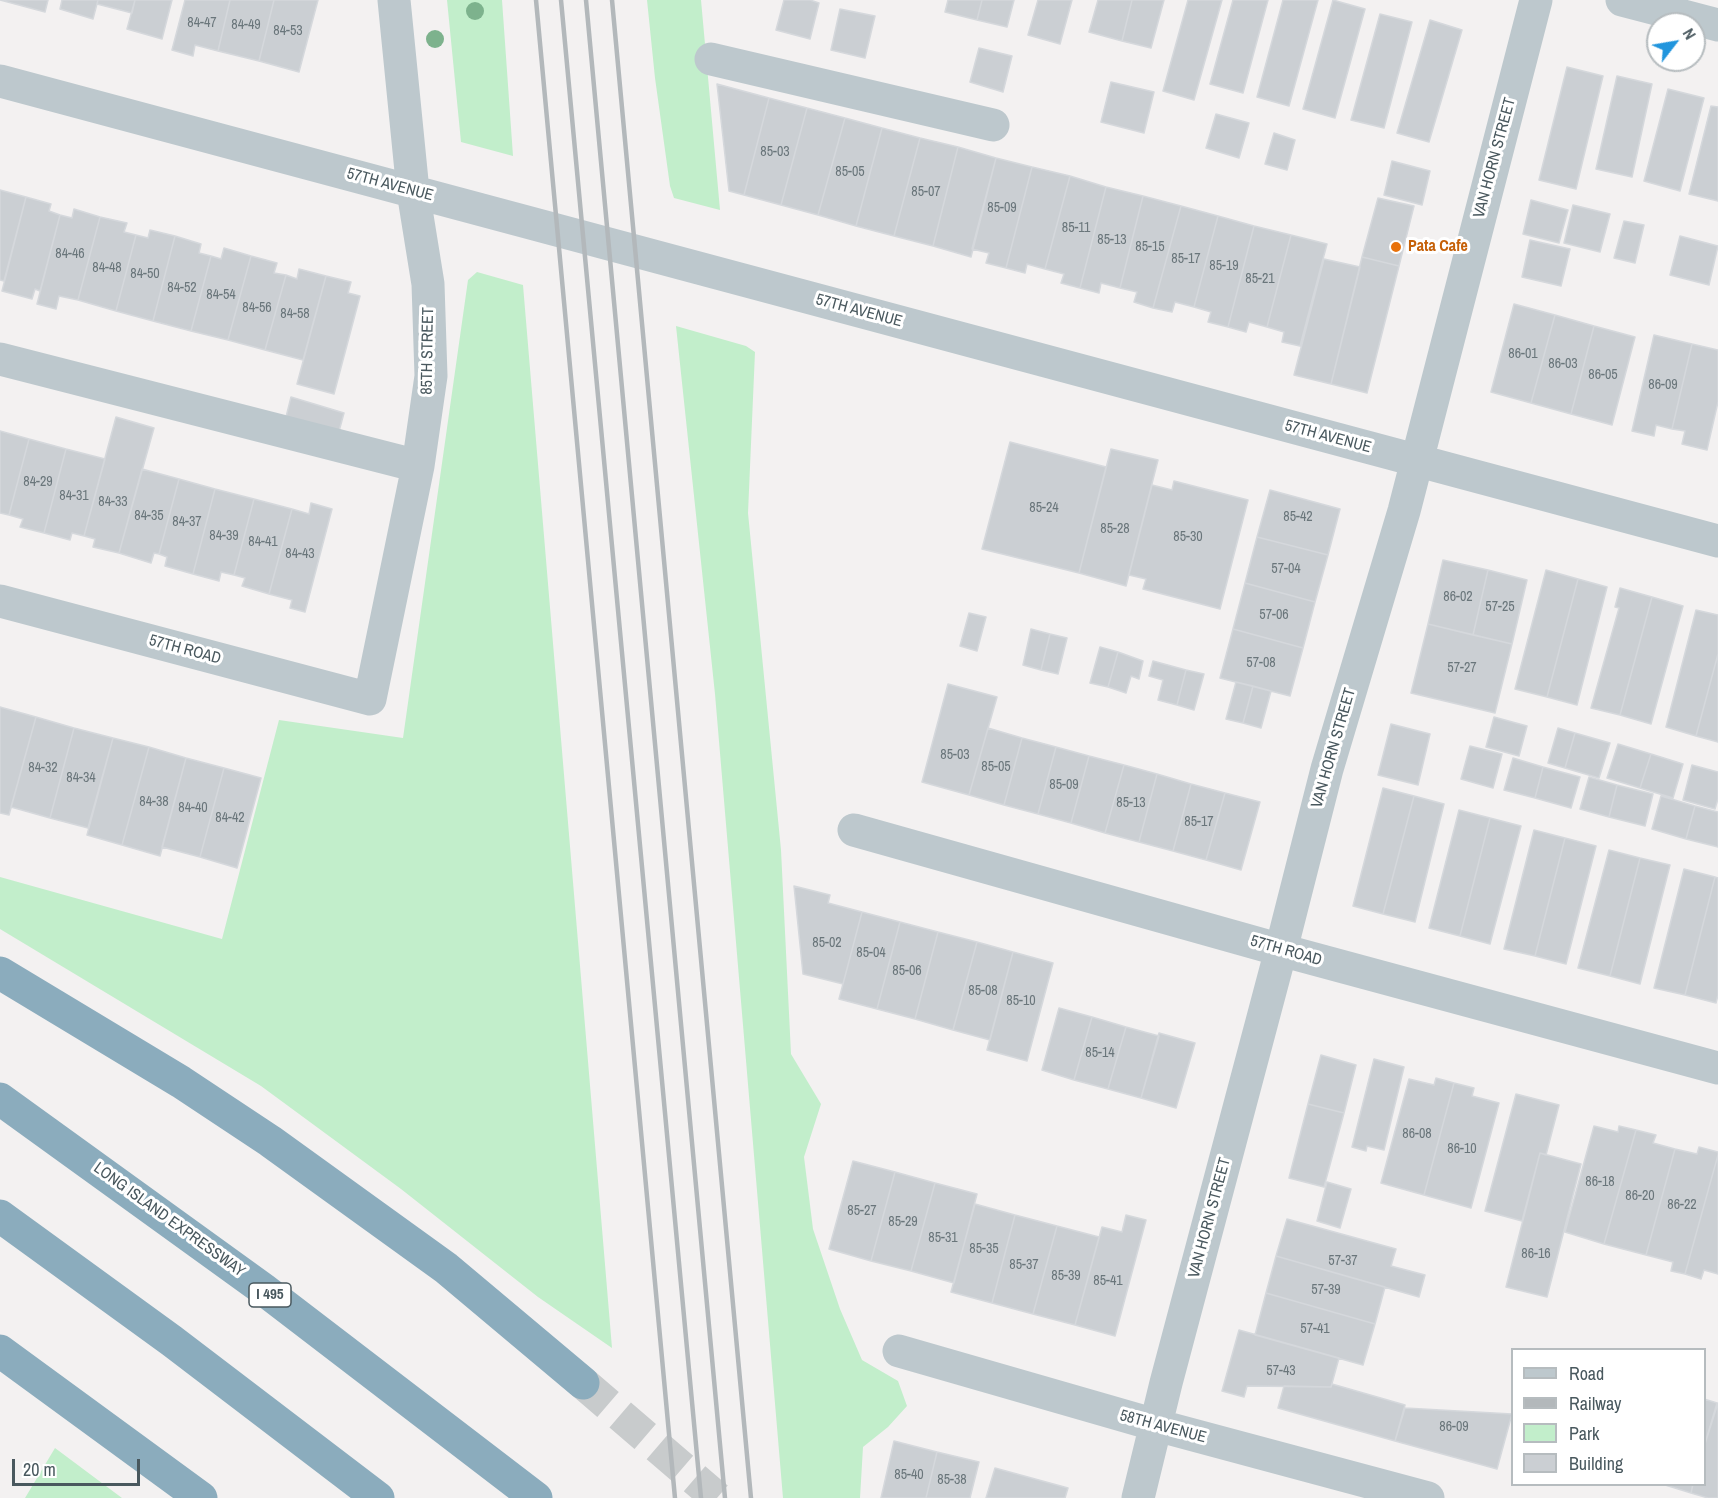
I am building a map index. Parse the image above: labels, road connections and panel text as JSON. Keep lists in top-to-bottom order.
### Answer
{
  "streets": {
    "highway": ["LONG ISLAND EXPRESSWAY", "I 495"],
    "street": [
      "VAN HORN STREET",
      "57TH AVENUE",
      "85TH STREET",
      "57TH ROAD",
      "58TH AVENUE"
    ]
  },
  "crossings": [
    ["VAN HORN STREET", "57TH AVENUE"],
    ["VAN HORN STREET", "57TH ROAD"],
    ["VAN HORN STREET", "58TH AVENUE"],
    ["57TH AVENUE", "85TH STREET"],
    ["85TH STREET", "57TH ROAD"]
  ],
  "places": ["Pata Cafe"],
  "house_numbers": [
    "84-47",
    "84-49",
    "84-53",
    "85-03",
    "85-05",
    "85-07",
    "85-09",
    "85-11",
    "85-13",
    "85-15",
    "84-46",
    "85-17",
    "85-19",
    "84-48",
    "84-50",
    "85-21",
    "84-52",
    "84-54",
    "84-56",
    "84-58",
    "86-01",
    "86-03",
    "86-05",
    "86-09",
    "84-29",
    "84-31",
    "84-33",
    "85-24",
    "84-35",
    "85-42",
    "84-37",
    "85-28",
    "84-39",
    "85-30",
    "84-41",
    "84-43",
    "57-04",
    "86-02",
    "57-25",
    "57-06",
    "57-08",
    "57-27",
    "85-03",
    "85-05",
    "84-32",
    "84-34",
    "85-09",
    "84-38",
    "85-13",
    "84-40",
    "84-42",
    "85-17",
    "85-02",
    "85-04",
    "85-06",
    "85-08",
    "85-10",
    "85-14",
    "86-08",
    "86-10",
    "86-18",
    "86-20",
    "86-22",
    "85-27",
    "85-29",
    "85-31",
    "85-35",
    "86-16",
    "57-37",
    "85-37",
    "85-39",
    "85-41",
    "57-39",
    "57-41",
    "57-43",
    "86-09",
    "85-40",
    "85-38"
  ],
  "legend": [
    "Road",
    "Railway",
    "Park",
    "Building"
  ],
  "scale_bar": "20 m",
  "north": "top right"
}
